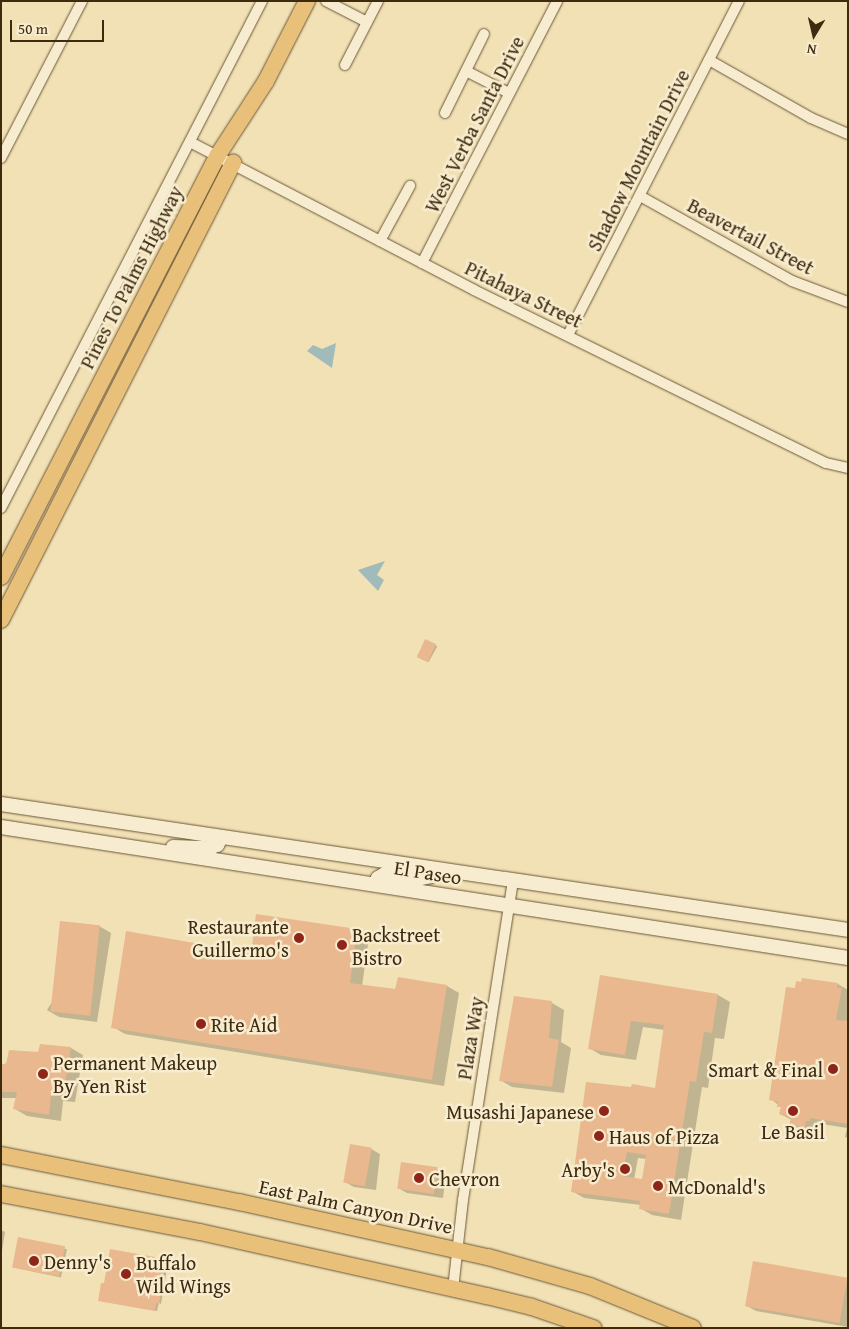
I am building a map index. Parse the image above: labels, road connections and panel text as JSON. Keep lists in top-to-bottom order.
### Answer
{
  "streets": {
    "main road": ["Pines To Palms Highway", "East Palm Canyon Drive"],
    "street": [
      "West Verba Santa Drive",
      "Shadow Mountain Drive",
      "Beavertail Street",
      "Pitahaya Street",
      "El Paseo",
      "Plaza Way"
    ]
  },
  "crossings": [
    ["West Verba Santa Drive", "Pitahaya Street"],
    ["Shadow Mountain Drive", "Beavertail Street"],
    ["Shadow Mountain Drive", "Pitahaya Street"],
    ["Pines To Palms Highway", "Pitahaya Street"],
    ["El Paseo", "Plaza Way"],
    ["Plaza Way", "East Palm Canyon Drive"]
  ],
  "places": [
    "Restaurante Guillermo's",
    "Backstreet Bistro",
    "Rite Aid",
    "Smart & Final",
    "Permanent Makeup By Yen Rist",
    "Musashi Japanese",
    "Le Basil",
    "Haus of Pizza",
    "Arby's",
    "Chevron",
    "McDonald's",
    "Denny's",
    "Buffalo Wild Wings"
  ],
  "scale_bar": "50 m",
  "north": "bottom"
}
